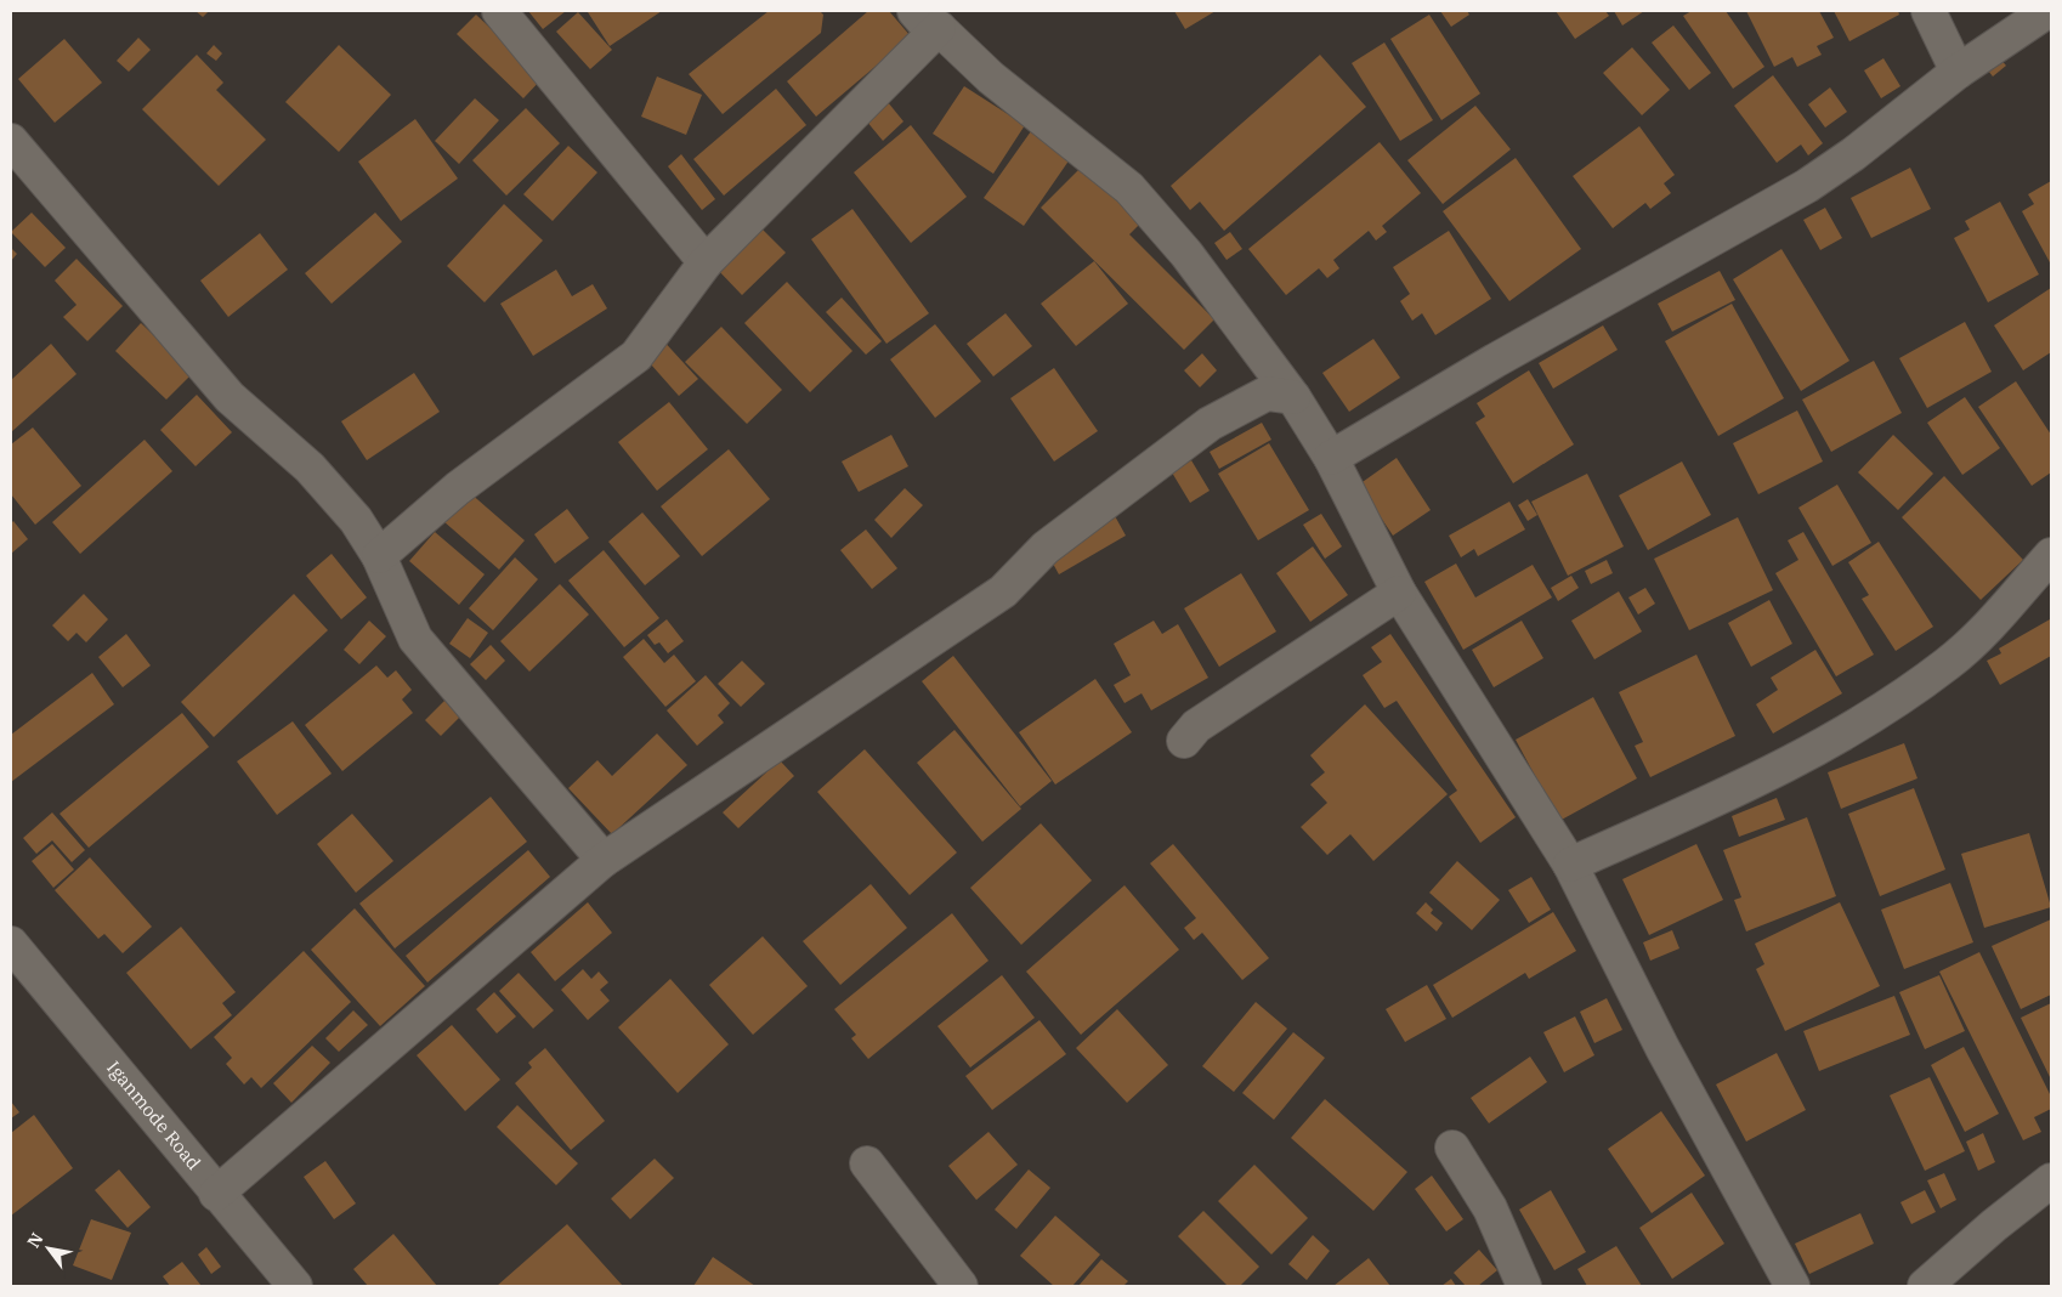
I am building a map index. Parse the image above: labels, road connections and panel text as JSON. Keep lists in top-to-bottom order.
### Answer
{
  "streets": {
    "street": ["Iganmode Road"]
  },
  "north": "top left"
}
